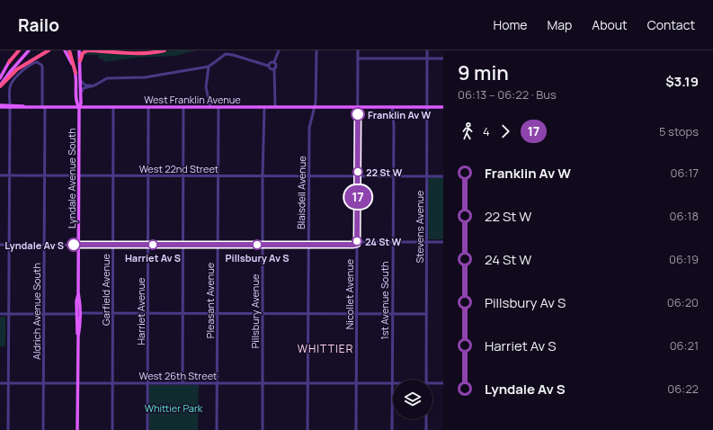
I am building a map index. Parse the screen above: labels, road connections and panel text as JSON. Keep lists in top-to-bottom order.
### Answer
{
  "streets": {
    "main road": ["West Franklin Avenue", "Lyndale Avenue South"],
    "street": [
      "West 22nd Street",
      "Blaisdell Avenue",
      "Stevens Avenue",
      "Garfield Avenue",
      "Nicollet Avenue",
      "Pleasant Avenue",
      "1st Avenue South",
      "Aldrich Avenue South",
      "Harriet Avenue",
      "Pillsbury Avenue",
      "West 26th Street"
    ]
  },
  "crossings": [
    ["West Franklin Avenue", "Lyndale Avenue South"],
    ["West Franklin Avenue", "Blaisdell Avenue"],
    ["West Franklin Avenue", "Stevens Avenue"],
    ["West Franklin Avenue", "Garfield Avenue"],
    ["West Franklin Avenue", "Nicollet Avenue"],
    ["West Franklin Avenue", "Pleasant Avenue"],
    ["West Franklin Avenue", "1st Avenue South"],
    ["West Franklin Avenue", "Aldrich Avenue South"],
    ["West Franklin Avenue", "Harriet Avenue"],
    ["West Franklin Avenue", "Pillsbury Avenue"],
    ["West 22nd Street", "Lyndale Avenue South"],
    ["West 22nd Street", "Blaisdell Avenue"],
    ["West 22nd Street", "Stevens Avenue"],
    ["West 22nd Street", "Garfield Avenue"],
    ["West 22nd Street", "Nicollet Avenue"],
    ["West 22nd Street", "Pleasant Avenue"],
    ["West 22nd Street", "1st Avenue South"],
    ["West 22nd Street", "Aldrich Avenue South"],
    ["West 22nd Street", "Harriet Avenue"],
    ["West 22nd Street", "Pillsbury Avenue"],
    ["Lyndale Avenue South", "West 26th Street"],
    ["Blaisdell Avenue", "West 26th Street"],
    ["Garfield Avenue", "West 26th Street"],
    ["Nicollet Avenue", "West 26th Street"],
    ["Pleasant Avenue", "West 26th Street"],
    ["1st Avenue South", "West 26th Street"],
    ["Aldrich Avenue South", "West 26th Street"],
    ["Harriet Avenue", "West 26th Street"],
    ["Pillsbury Avenue", "West 26th Street"]
  ],
  "districts": ["WHITTIER"],
  "parks": ["Whittier Park"],
  "places": [
    "Franklin Av W",
    "22 St W",
    "24 St W",
    "Lyndale Av S",
    "Harriet Av S",
    "Pillsbury Av S"
  ],
  "lines": ["bus line 17"],
  "page": {
    "header": "Railo",
    "nav": [
      "Home",
      "Map",
      "About",
      "Contact"
    ],
    "on_map": "17",
    "heading": ["9 min", "06:13 – 06:22 · Bus", "$3.19"],
    "legs": ["4", "17", "5 stops"],
    "list": [
      {
        "name": "Franklin Av W",
        "value": "06:17"
      },
      {
        "name": "22 St W",
        "value": "06:18"
      },
      {
        "name": "24 St W",
        "value": "06:19"
      },
      {
        "name": "Pillsbury Av S",
        "value": "06:20"
      },
      {
        "name": "Harriet Av S",
        "value": "06:21"
      },
      {
        "name": "Lyndale Av S",
        "value": "06:22"
      }
    ]
  }
}
